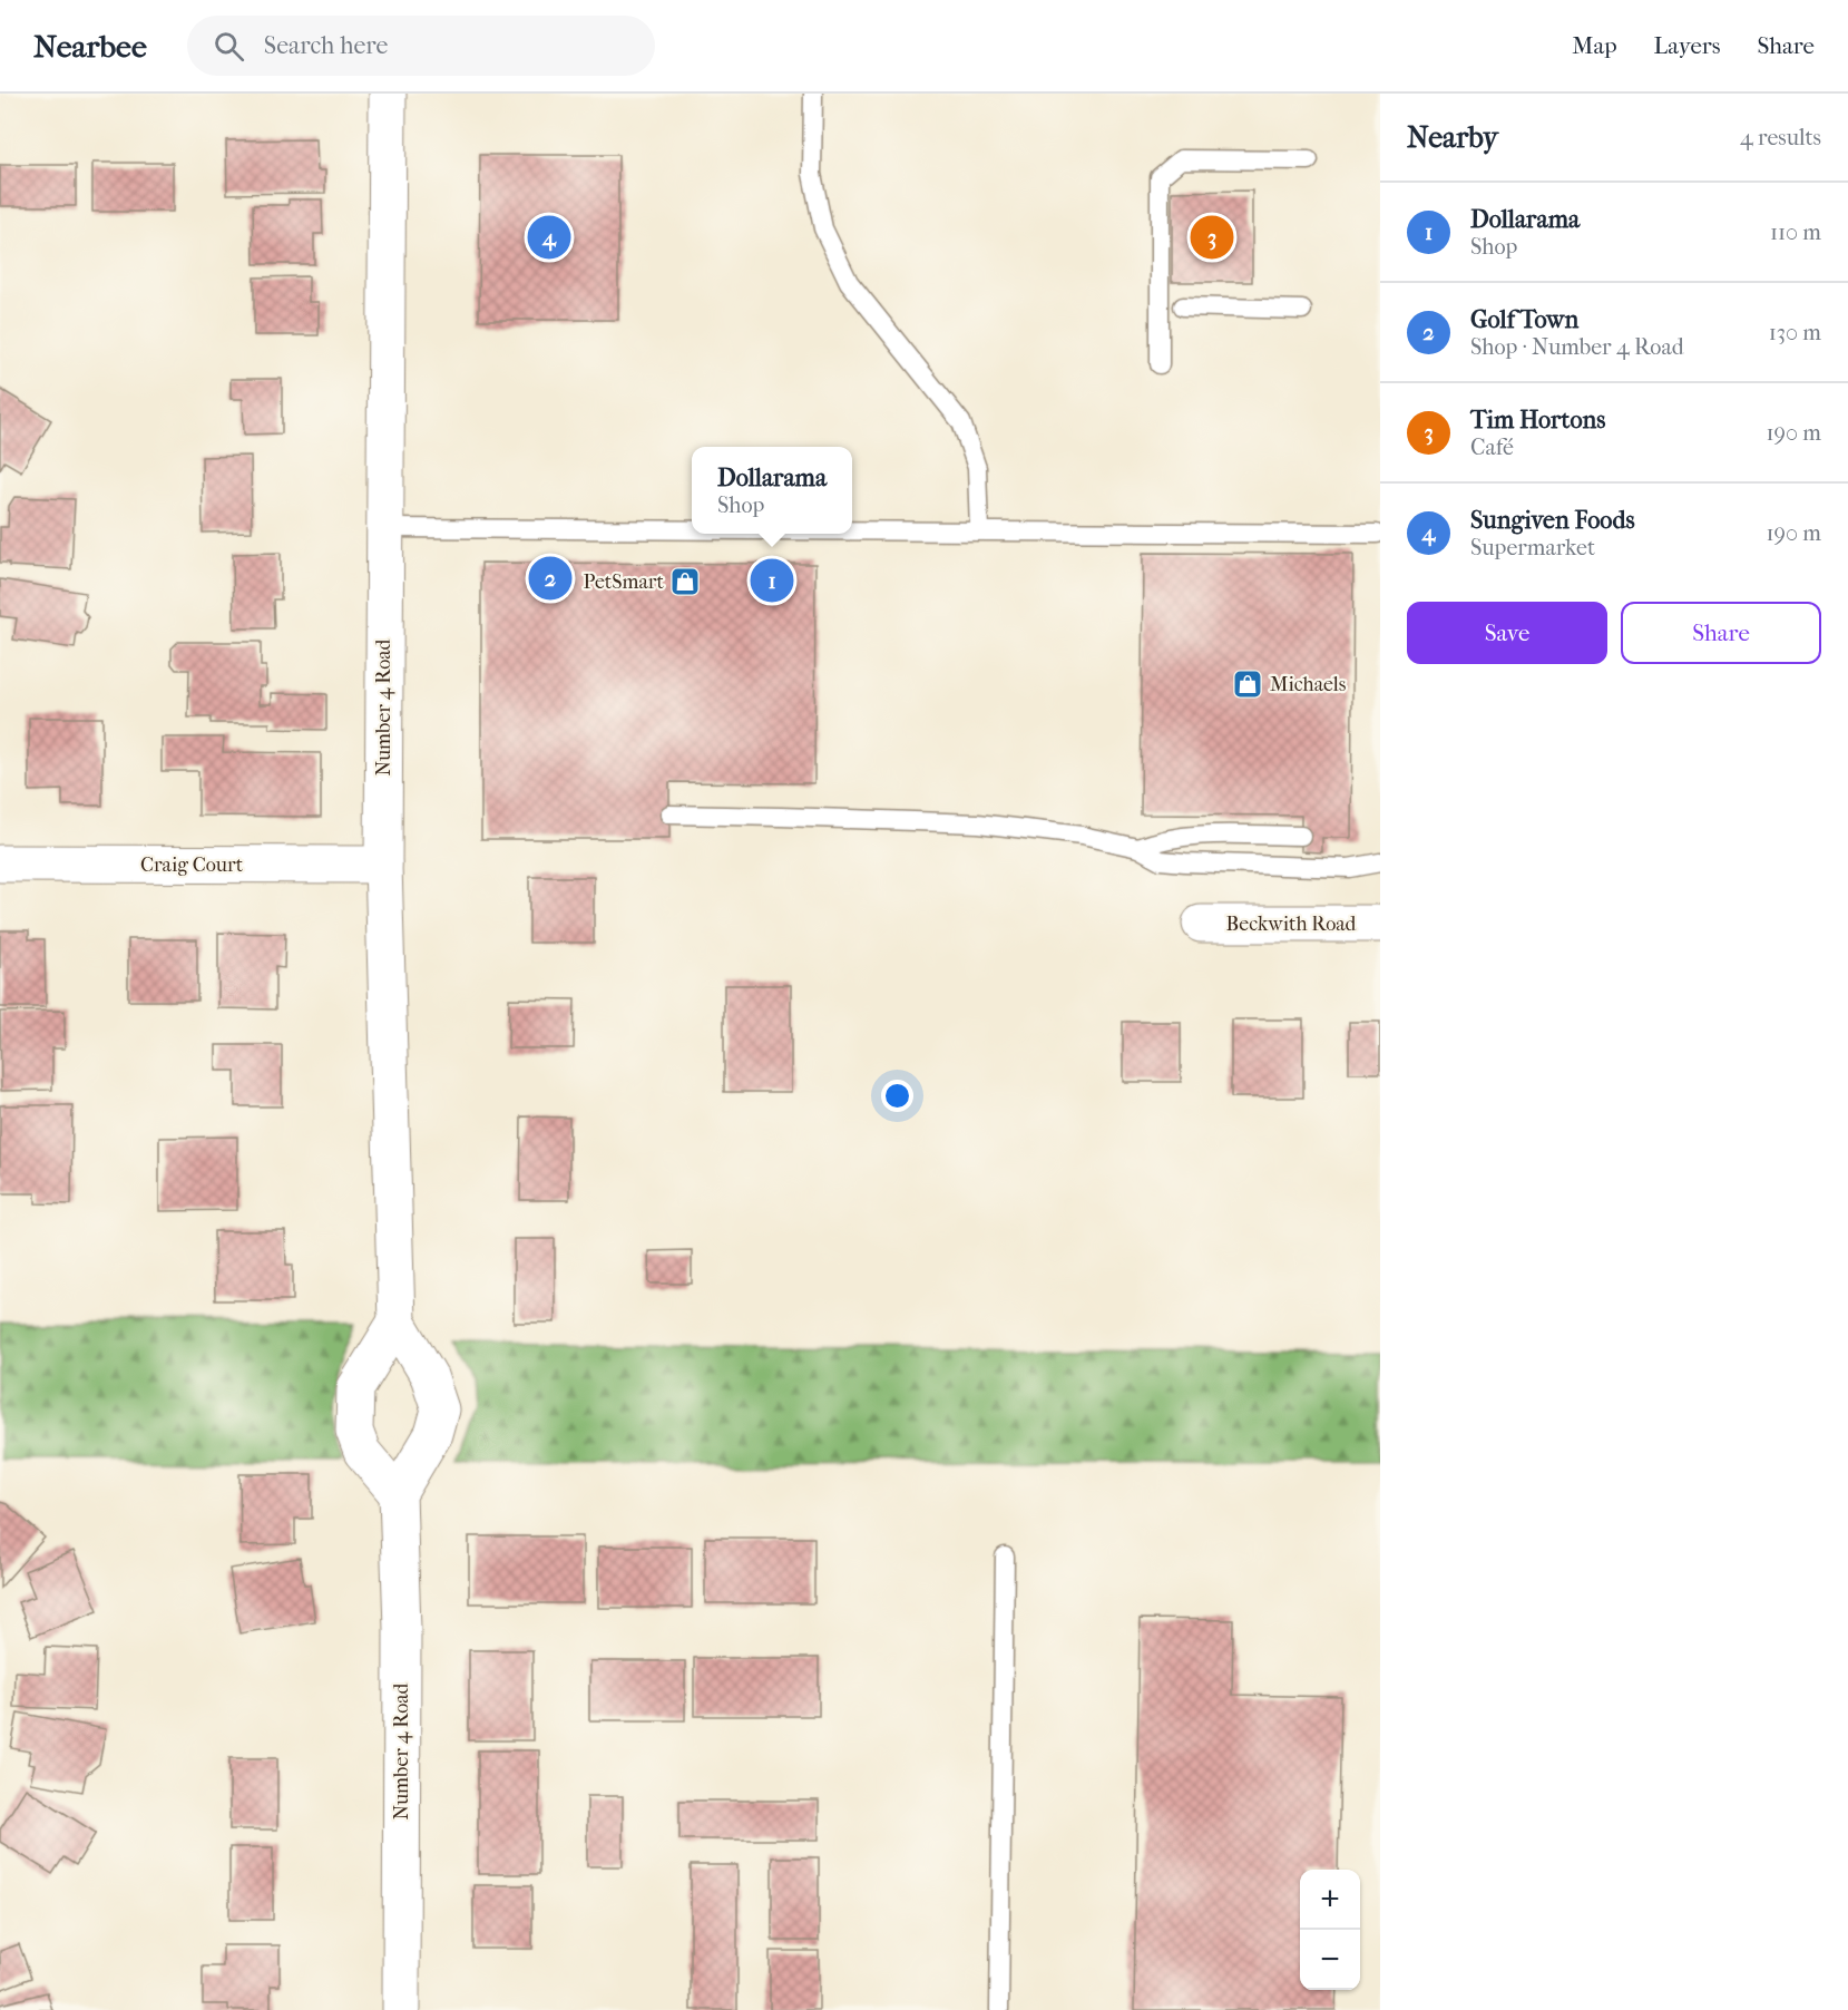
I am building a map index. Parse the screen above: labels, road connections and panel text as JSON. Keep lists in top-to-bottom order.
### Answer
{
  "streets": {
    "street": ["Number 4 Road", "Craig Court", "Beckwith Road"]
  },
  "crossings": [
    ["Number 4 Road", "Craig Court"]
  ],
  "places": {
    "shop": ["PetSmart", "Michaels"]
  },
  "page": {
    "header": "Nearbee",
    "search": "Search here",
    "nav": ["Map", "Layers", "Share"],
    "heading": ["Nearby", "4 results"],
    "list": [
      {
        "mark": "1",
        "name": "Dollarama",
        "note": "Shop",
        "value": "110 m"
      },
      {
        "mark": "2",
        "name": "Golf Town",
        "note": "Shop · Number 4 Road",
        "value": "130 m"
      },
      {
        "mark": "3",
        "name": "Tim Hortons",
        "note": "Café",
        "value": "190 m"
      },
      {
        "mark": "4",
        "name": "Sungiven Foods",
        "note": "Supermarket",
        "value": "190 m"
      }
    ],
    "pins": [
      "3",
      "4",
      "2",
      "1"
    ],
    "popup": ["Dollarama", "Shop"],
    "buttons": ["Save", "Share"],
    "map_buttons": ["+", "−"]
  }
}
